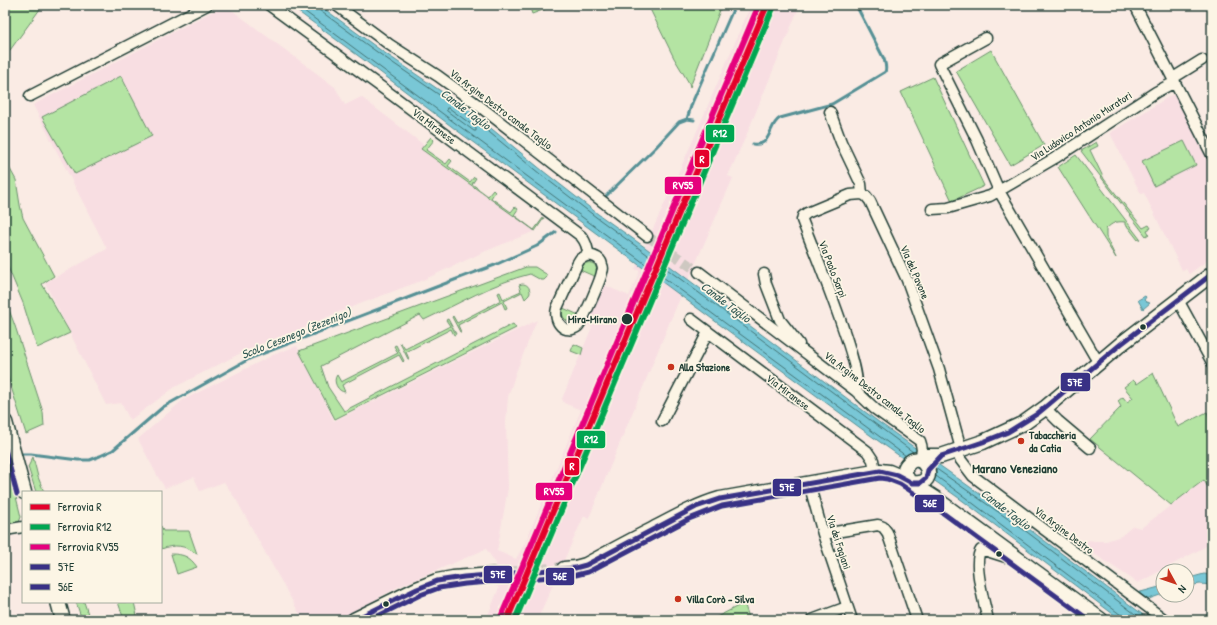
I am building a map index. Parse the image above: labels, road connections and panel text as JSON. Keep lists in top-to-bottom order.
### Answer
{
  "streets": {
    "street": [
      "Via Argine Destro canale Taglio",
      "Via Miranese",
      "Via Ludovico Antonio Muratori",
      "Via Paolo Sarpi",
      "Via del Pavone",
      "Via Argine Destro",
      "Via dei Fagiani"
    ]
  },
  "crossings": [
    ["Via Argine Destro canale Taglio", "Via Paolo Sarpi"],
    ["Via Paolo Sarpi", "Via del Pavone"],
    ["Via del Pavone", "Via Argine Destro"]
  ],
  "districts": ["Marano Veneziano"],
  "water": ["Canale Taglio", "Scolo Cesenego (Zezenigo)"],
  "places": [
    "Mira-Mirano",
    "Alla Stazione",
    "Tabaccheria da Catia",
    "Villa Corò - Silva"
  ],
  "lines": [
    "rail line R",
    "rail line RV55",
    "rail line R12",
    "transit line 57E",
    "transit line 56E"
  ],
  "legend": [
    "Ferrovia R",
    "Ferrovia R12",
    "Ferrovia RV55",
    "57E",
    "56E"
  ],
  "north": "bottom right"
}
